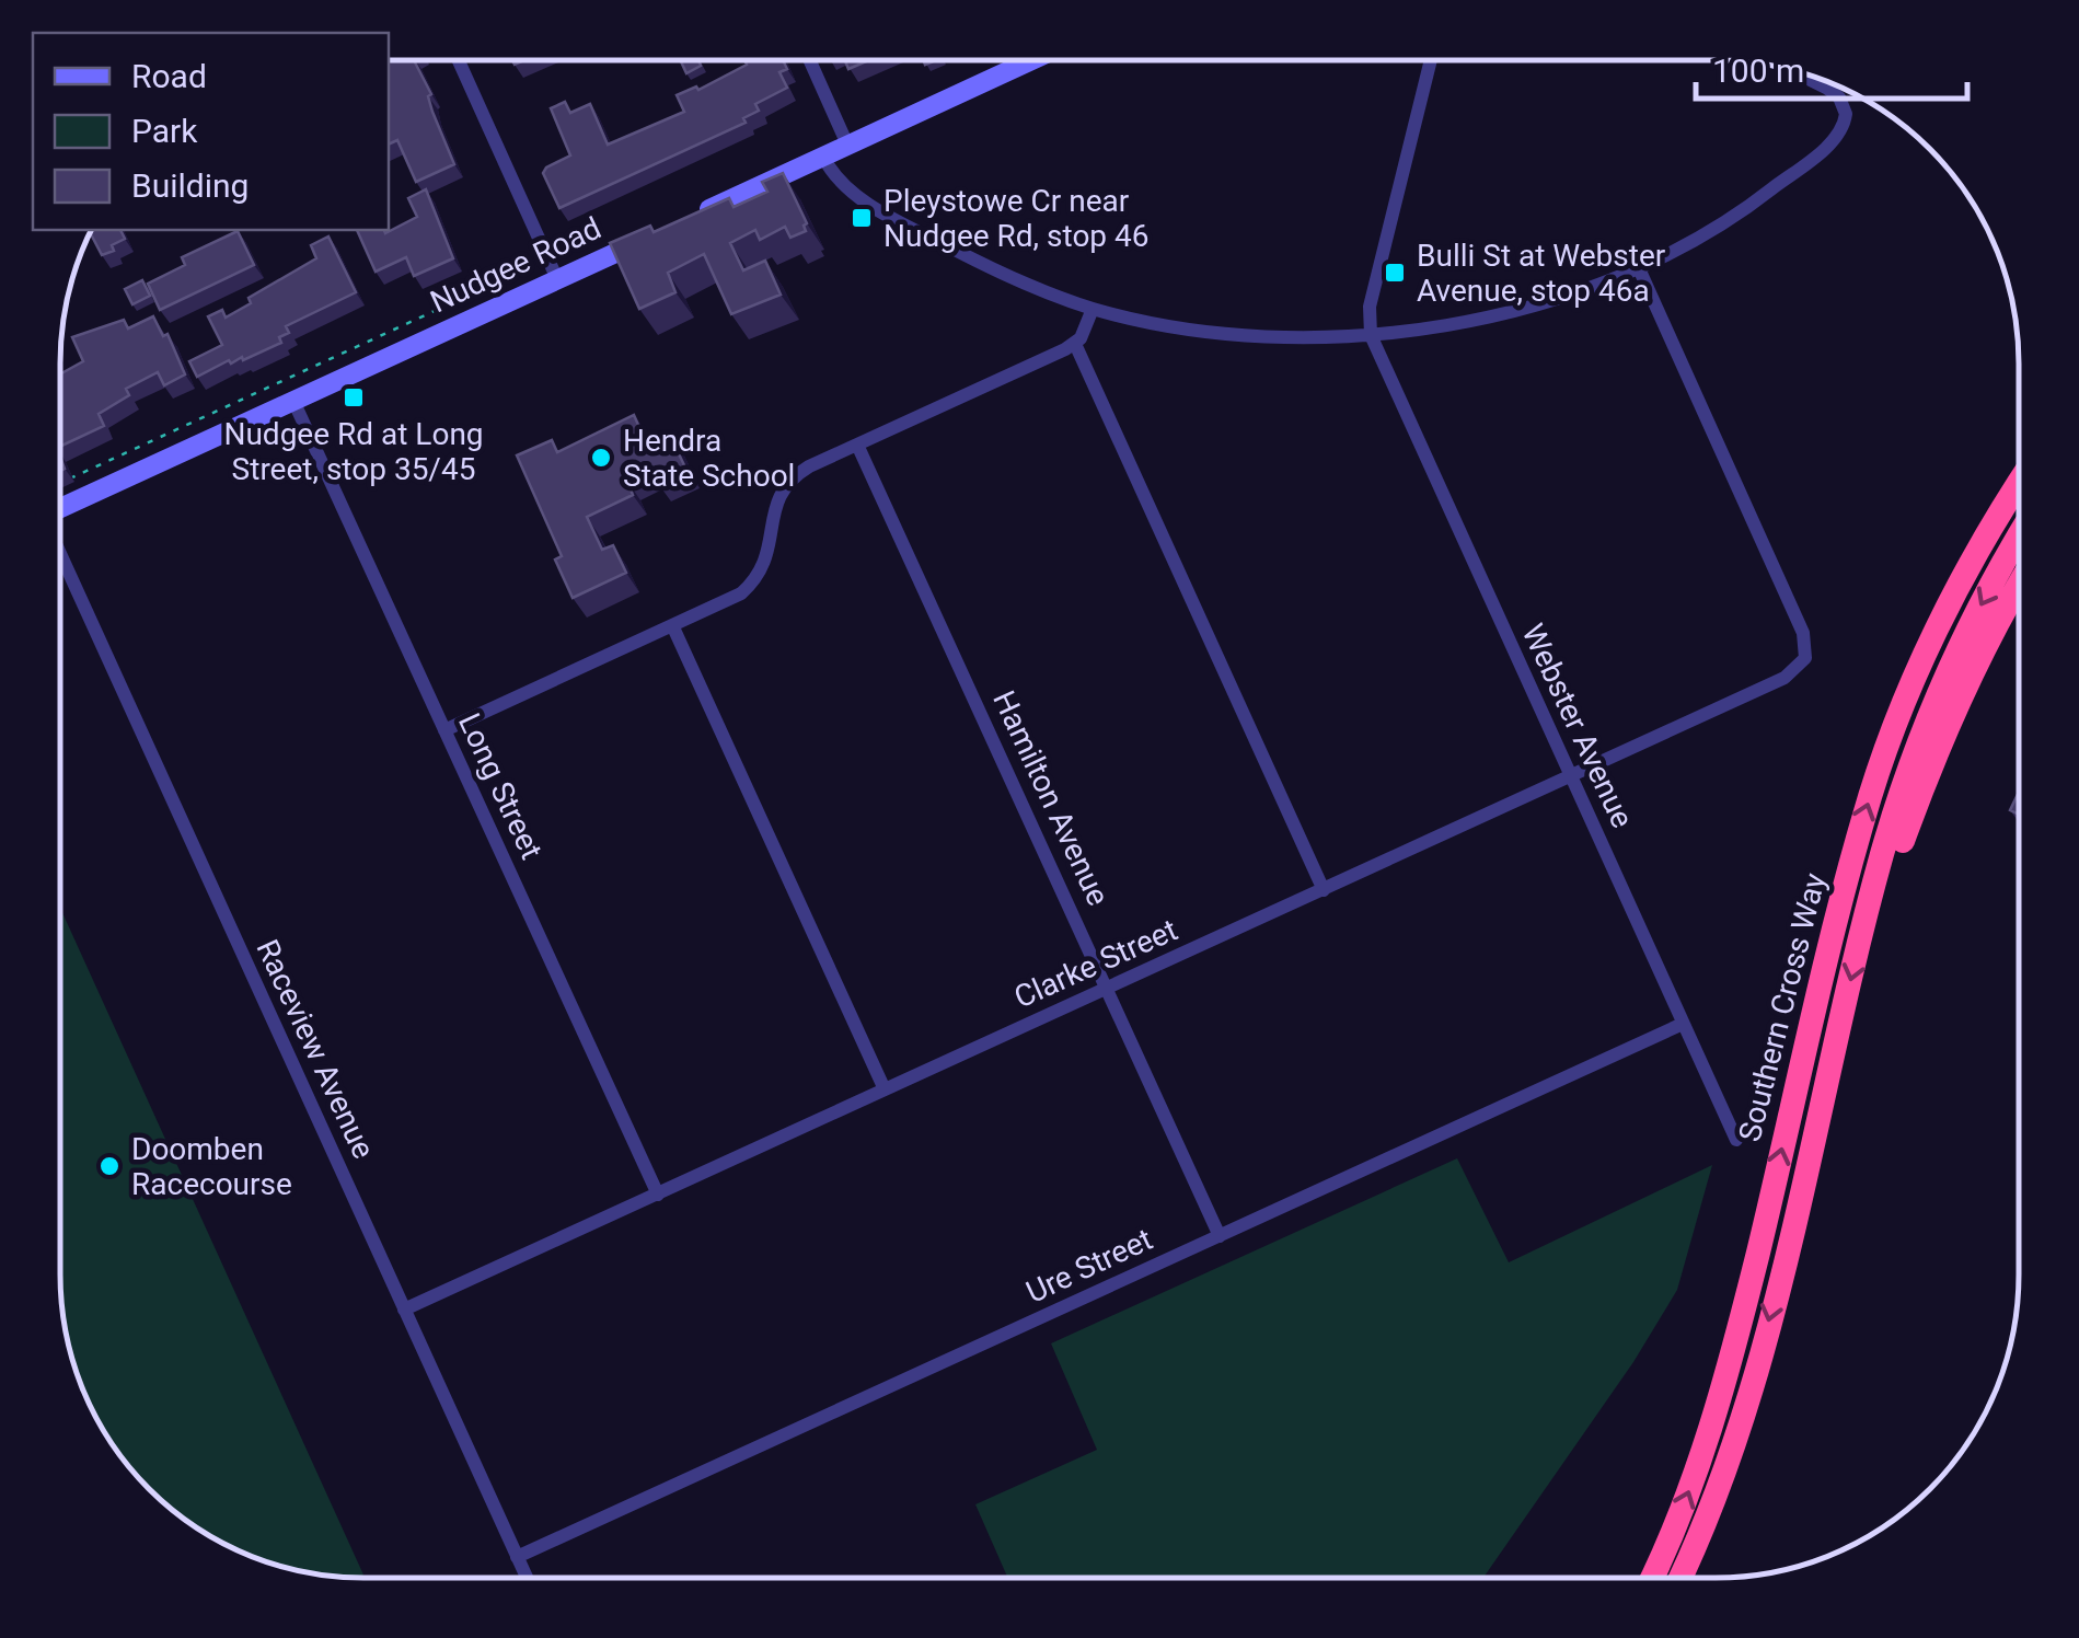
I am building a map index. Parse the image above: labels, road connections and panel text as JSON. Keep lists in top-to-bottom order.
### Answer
{
  "streets": {
    "highway": ["Southern Cross Way"],
    "main road": ["Nudgee Road"],
    "street": [
      "Webster Avenue",
      "Long Street",
      "Hamilton Avenue",
      "Clarke Street",
      "Raceview Avenue",
      "Ure Street"
    ]
  },
  "crossings": [
    ["Nudgee Road", "Long Street"],
    ["Webster Avenue", "Clarke Street"],
    ["Webster Avenue", "Ure Street"],
    ["Long Street", "Clarke Street"],
    ["Hamilton Avenue", "Clarke Street"],
    ["Hamilton Avenue", "Ure Street"],
    ["Clarke Street", "Raceview Avenue"],
    ["Raceview Avenue", "Ure Street"]
  ],
  "places": {
    "transit": ["Pleystowe Cr near Nudgee Rd, stop 46", "Bulli St at Webster Avenue, stop 46a", "Nudgee Rd at Long Street, stop 35/45"],
    "other": ["Hendra State School", "Doomben Racecourse"]
  },
  "legend": ["Road", "Park", "Building"],
  "scale_bar": "100 m"
}
